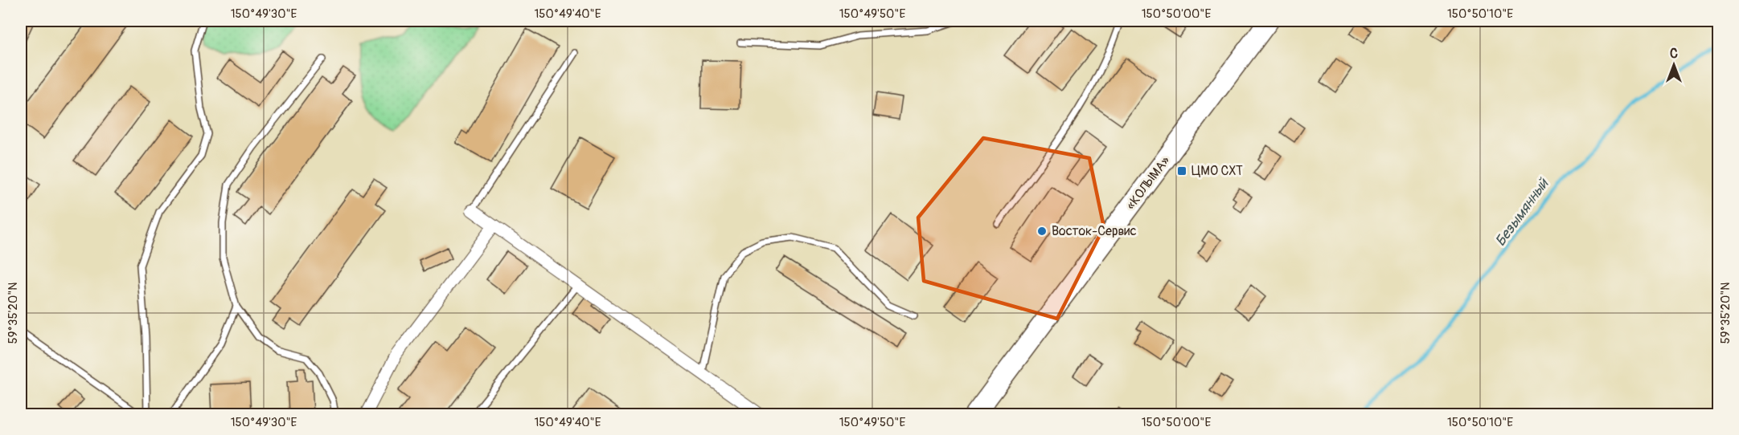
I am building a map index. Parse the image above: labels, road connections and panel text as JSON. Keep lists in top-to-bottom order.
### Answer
{
  "streets": {
    "highway": ["«КОЛЫМА»"]
  },
  "water": ["Безымянный"],
  "places": {
    "transit": ["ЦМО СХТ"],
    "other": ["Восток-Сервис"]
  },
  "north": "top",
  "coordinates": [
    "150°49'30\"E",
    "150°49'40\"E",
    "150°49'50\"E",
    "150°50'00\"E",
    "150°50'10\"E",
    "59°35'20\"N"
  ]
}
